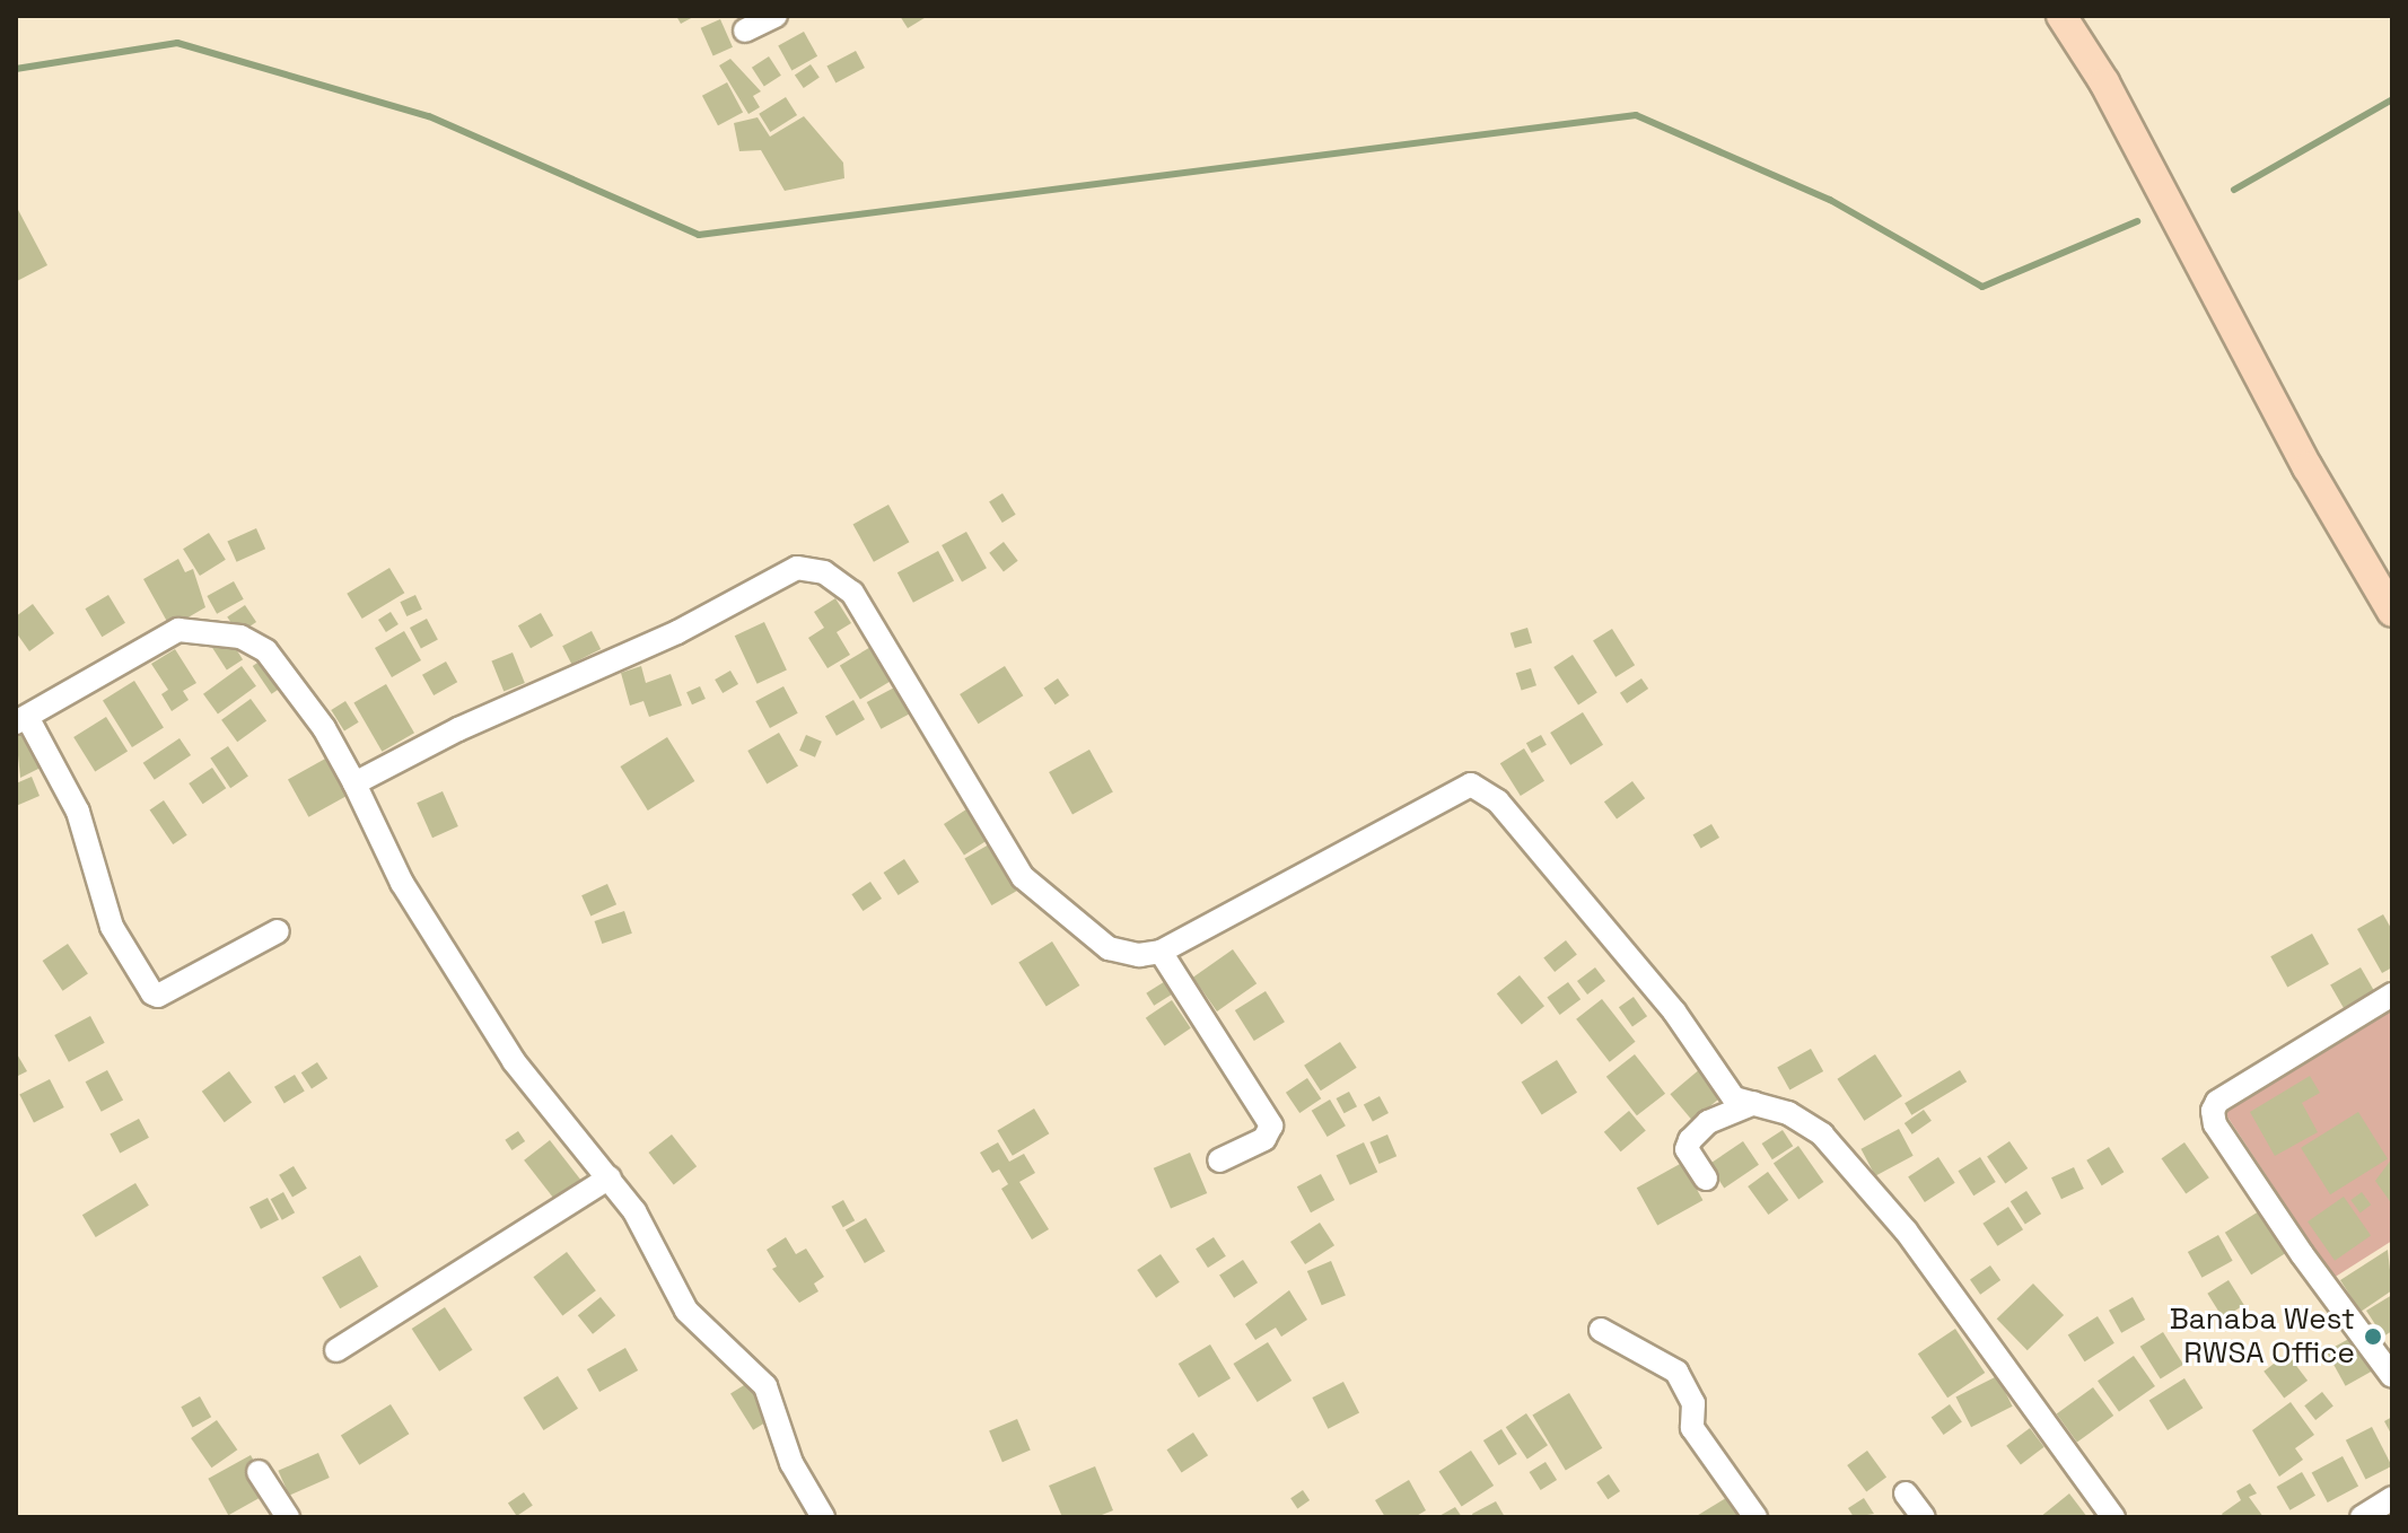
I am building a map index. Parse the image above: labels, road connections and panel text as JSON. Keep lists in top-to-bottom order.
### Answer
{
  "places": ["Banaba West RWSA Office"]
}
